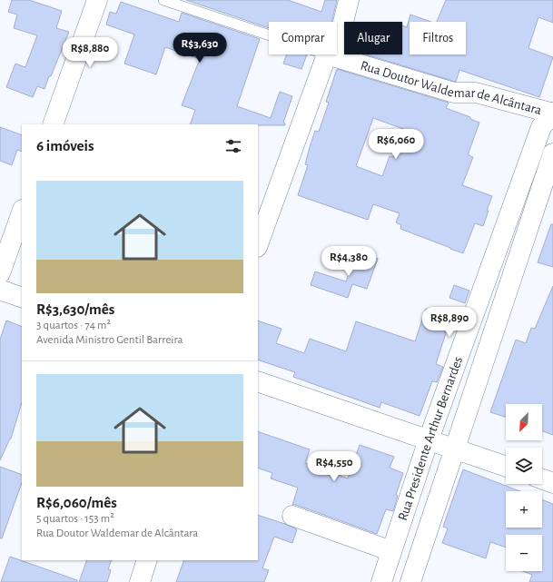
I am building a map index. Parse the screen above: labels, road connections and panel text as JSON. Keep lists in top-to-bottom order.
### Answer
{
  "streets": {
    "street": ["Rua Doutor Waldemar de Alcântara", "Rua Presidente Arthur Bernardes"]
  },
  "crossings": [
    ["Rua Doutor Waldemar de Alcântara", "Rua Presidente Arthur Bernardes"]
  ],
  "north": "bottom left",
  "page": {
    "chip": ["Comprar", "Alugar", "Filtros"],
    "price": [
      "R$3,630",
      "R$8,880",
      "R$6,060",
      "R$4,380",
      "R$8,890",
      "R$4,550"
    ],
    "heading": "6 imóveis",
    "list": [
      {
        "name": "R$3,630/mês",
        "note": "3 quartos · 74 m² · Avenida Ministro Gentil Barreira"
      },
      {
        "name": "R$6,060/mês",
        "note": "5 quartos · 153 m² · Rua Doutor Waldemar de Alcântara"
      }
    ],
    "map_buttons": ["+", "−"]
  }
}
